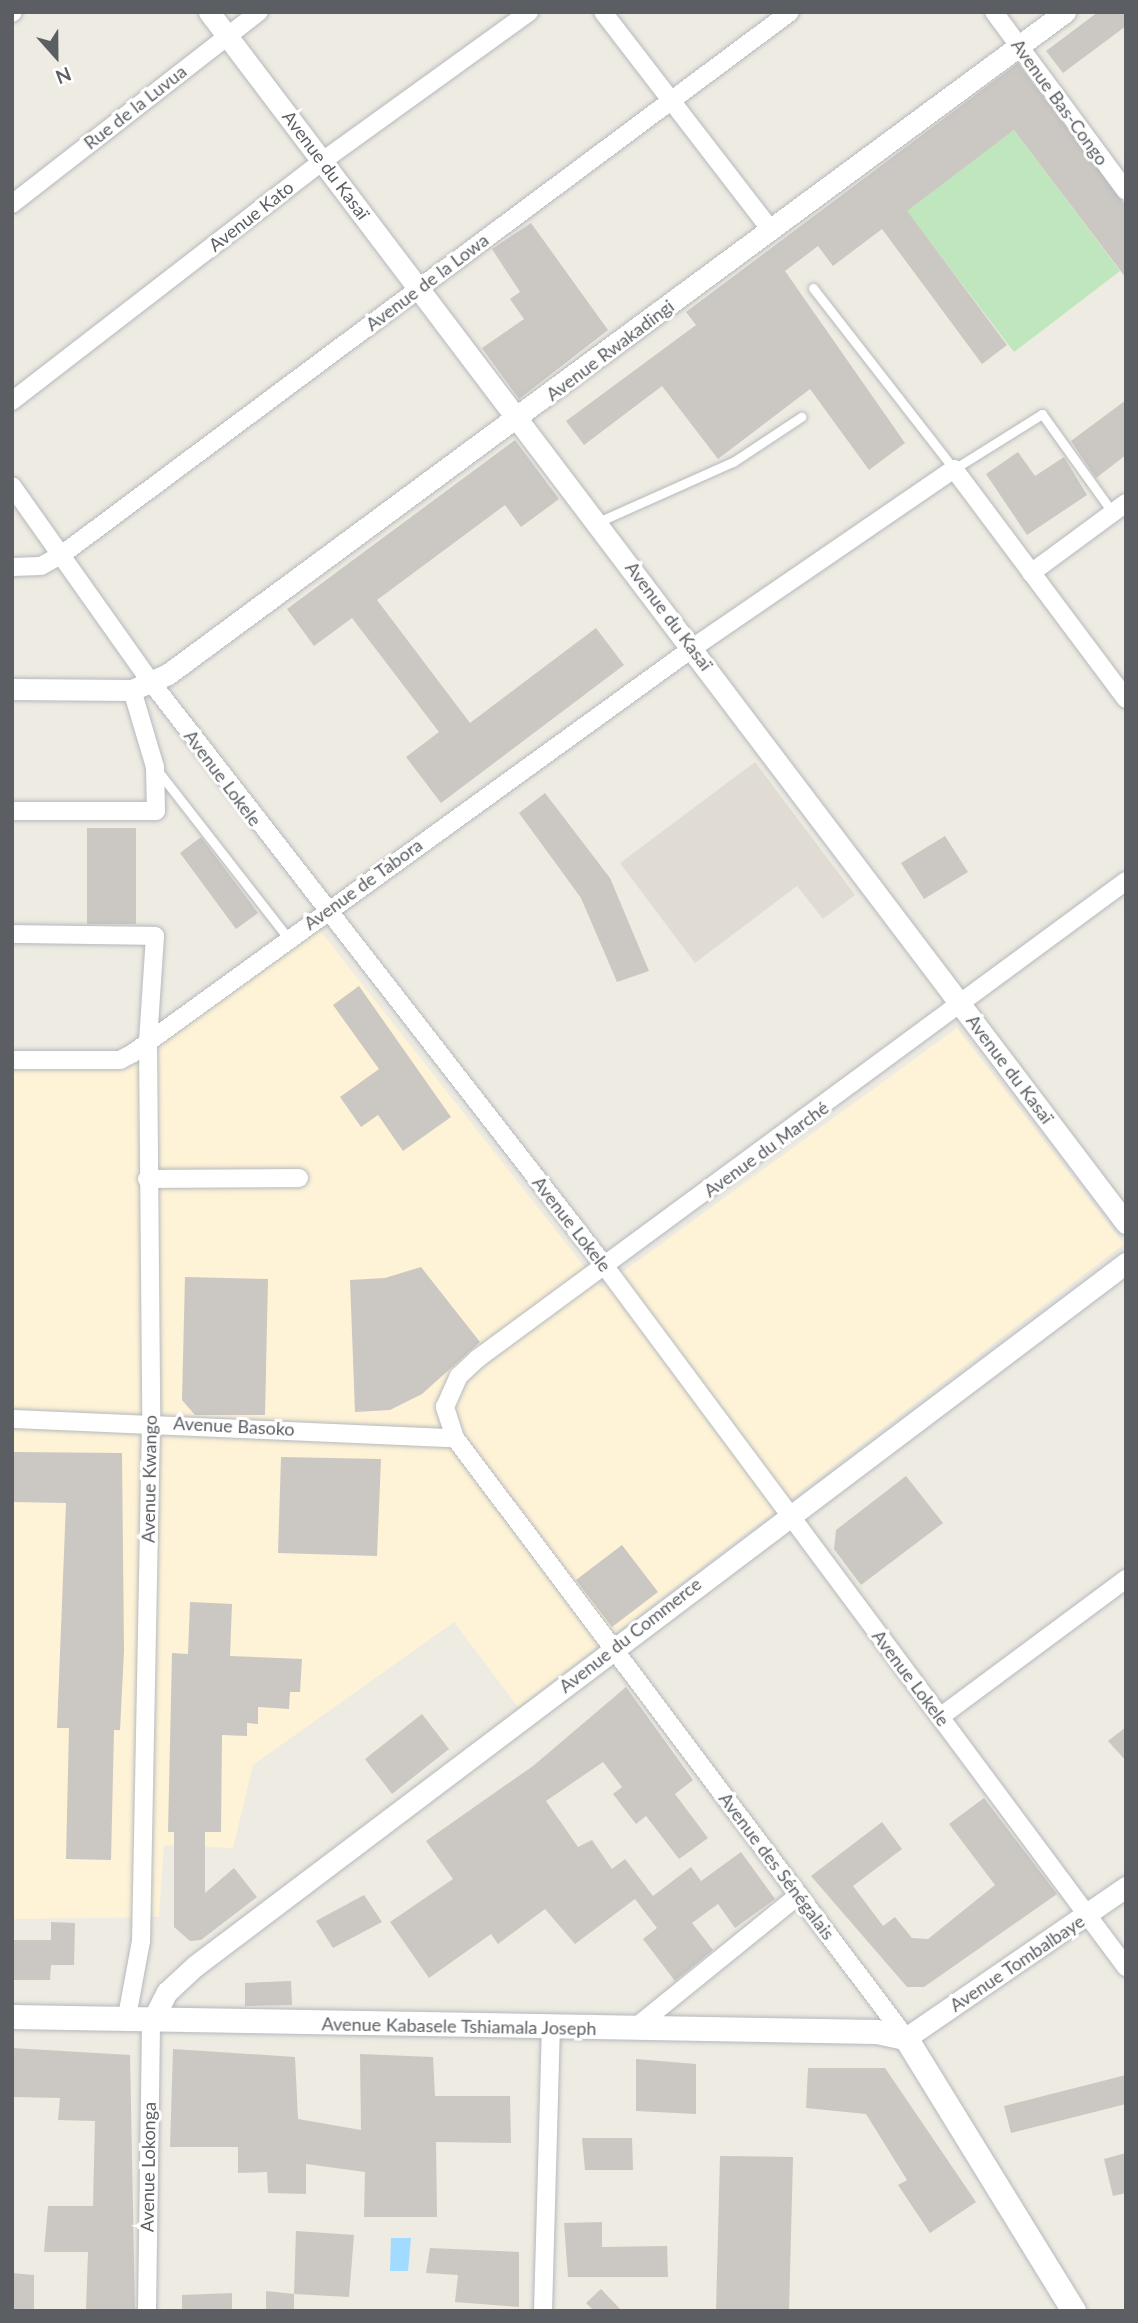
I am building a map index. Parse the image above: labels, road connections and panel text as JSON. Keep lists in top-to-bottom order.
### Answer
{
  "streets": {
    "main road": ["Avenue des Sénégalais", "Avenue Kabasele Tshiamala Joseph"],
    "street": [
      "Avenue Bas-Congo",
      "Rue de la Luvua",
      "Avenue du Kasaï",
      "Avenue Kato",
      "Avenue de la Lowa",
      "Avenue Rwakadingi",
      "Avenue Lokele",
      "Avenue de Tabora",
      "Avenue du Marché",
      "Avenue Basoko",
      "Avenue Kwango",
      "Avenue du Commerce",
      "Avenue Tombalbaye",
      "Avenue Lokonga"
    ]
  },
  "crossings": [
    ["Avenue Bas-Congo", "Avenue Rwakadingi"],
    ["Rue de la Luvua", "Avenue du Kasaï"],
    ["Avenue du Kasaï", "Avenue Kato"],
    ["Avenue du Kasaï", "Avenue de la Lowa"],
    ["Avenue du Kasaï", "Avenue Rwakadingi"],
    ["Avenue du Kasaï", "Avenue de Tabora"],
    ["Avenue du Kasaï", "Avenue du Marché"],
    ["Avenue de la Lowa", "Avenue Lokele"],
    ["Avenue Rwakadingi", "Avenue Lokele"],
    ["Avenue Lokele", "Avenue de Tabora"],
    ["Avenue Lokele", "Avenue du Marché"],
    ["Avenue Lokele", "Avenue du Commerce"],
    ["Avenue Lokele", "Avenue Tombalbaye"],
    ["Avenue de Tabora", "Avenue Kwango"],
    ["Avenue du Marché", "Avenue Basoko"],
    ["Avenue du Marché", "Avenue des Sénégalais"],
    ["Avenue Basoko", "Avenue Kwango"],
    ["Avenue Basoko", "Avenue des Sénégalais"],
    ["Avenue Kwango", "Avenue du Commerce"],
    ["Avenue Kwango", "Avenue Kabasele Tshiamala Joseph"],
    ["Avenue Kwango", "Avenue Lokonga"],
    ["Avenue du Commerce", "Avenue des Sénégalais"],
    ["Avenue du Commerce", "Avenue Kabasele Tshiamala Joseph"],
    ["Avenue du Commerce", "Avenue Lokonga"],
    ["Avenue des Sénégalais", "Avenue Tombalbaye"],
    ["Avenue des Sénégalais", "Avenue Kabasele Tshiamala Joseph"],
    ["Avenue Tombalbaye", "Avenue Kabasele Tshiamala Joseph"],
    ["Avenue Kabasele Tshiamala Joseph", "Avenue Lokonga"]
  ],
  "north": "bottom"
}
